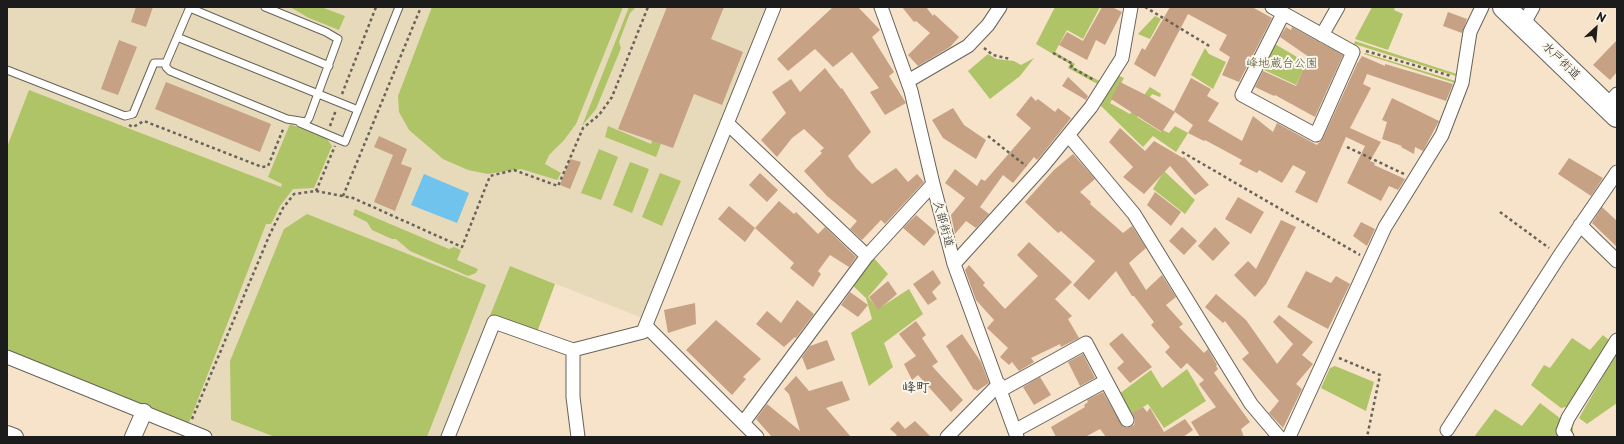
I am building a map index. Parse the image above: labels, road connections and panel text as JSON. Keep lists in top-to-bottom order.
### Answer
{
  "streets": {
    "highway": ["水戸街道"],
    "street": ["久部街道"]
  },
  "districts": ["峰町"],
  "parks": ["峰地蔵台公園"],
  "north": "top right"
}
